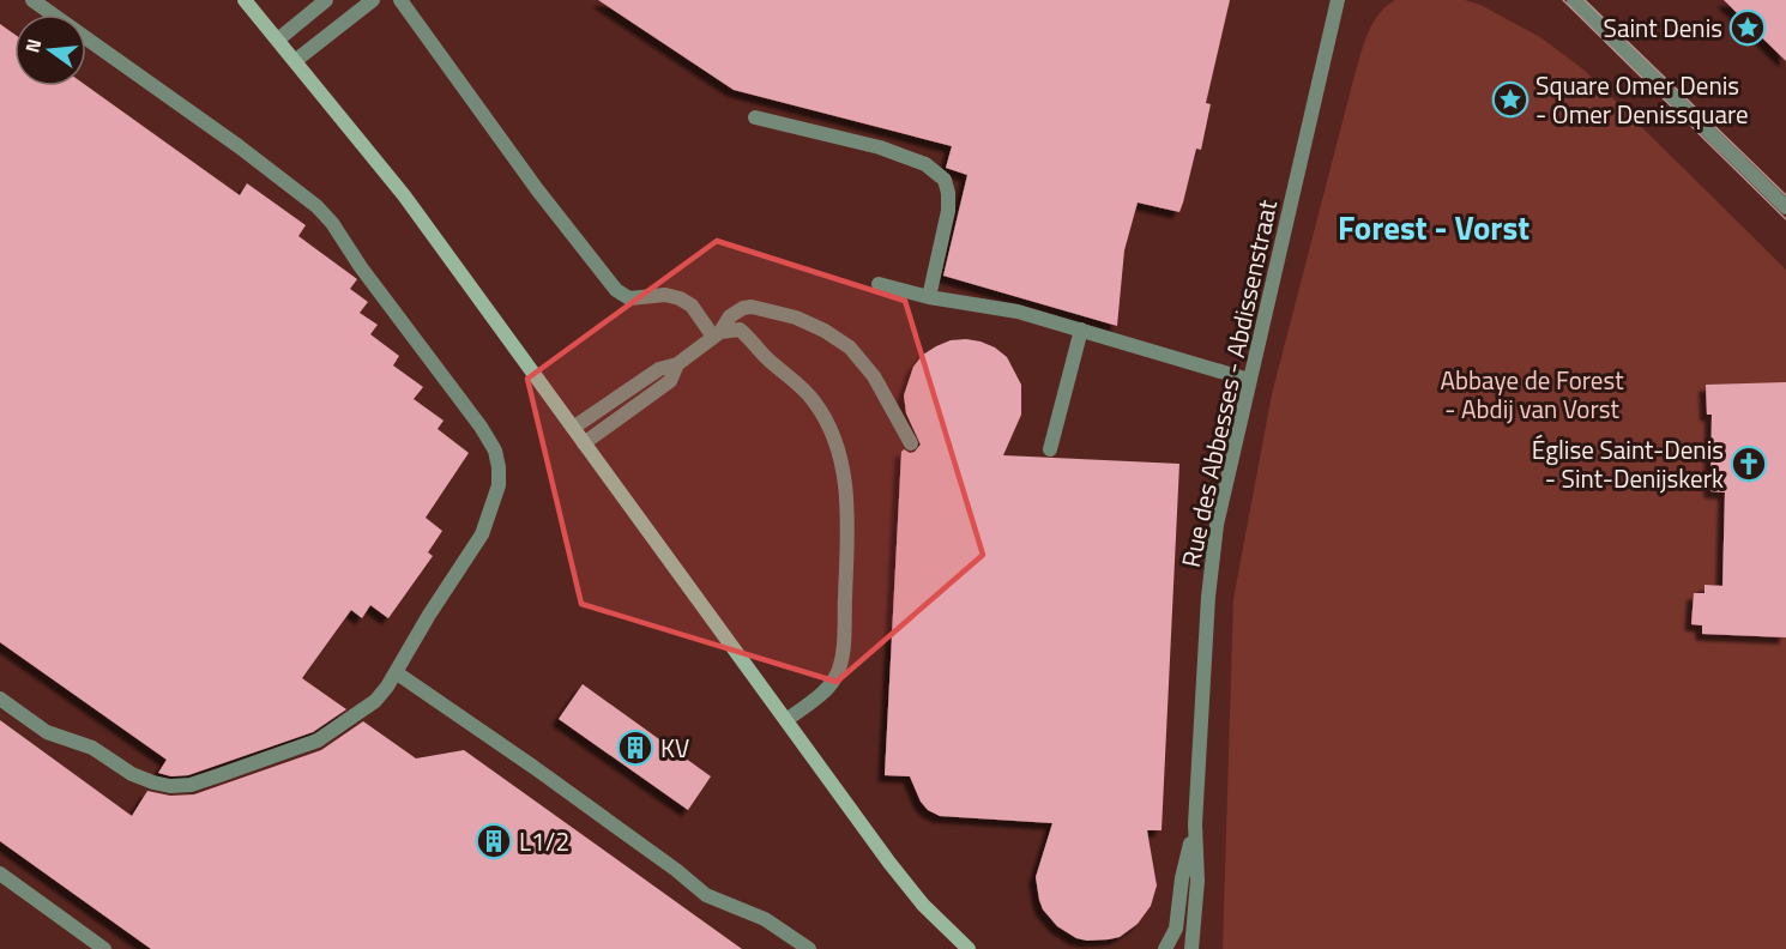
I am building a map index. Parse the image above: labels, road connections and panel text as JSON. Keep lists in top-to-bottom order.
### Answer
{
  "streets": {
    "street": ["Rue des Abbesses - Abdissenstraat"]
  },
  "districts": ["Forest - Vorst"],
  "parks": ["Abbaye de Forest - Abdij van Vorst"],
  "places": {
    "place": ["Saint Denis", "Square Omer Denis - Omer Denissquare"],
    "church": ["Église Saint-Denis - Sint-Denijskerk"],
    "building": ["KV", "L1/2"]
  },
  "north": "left"
}
